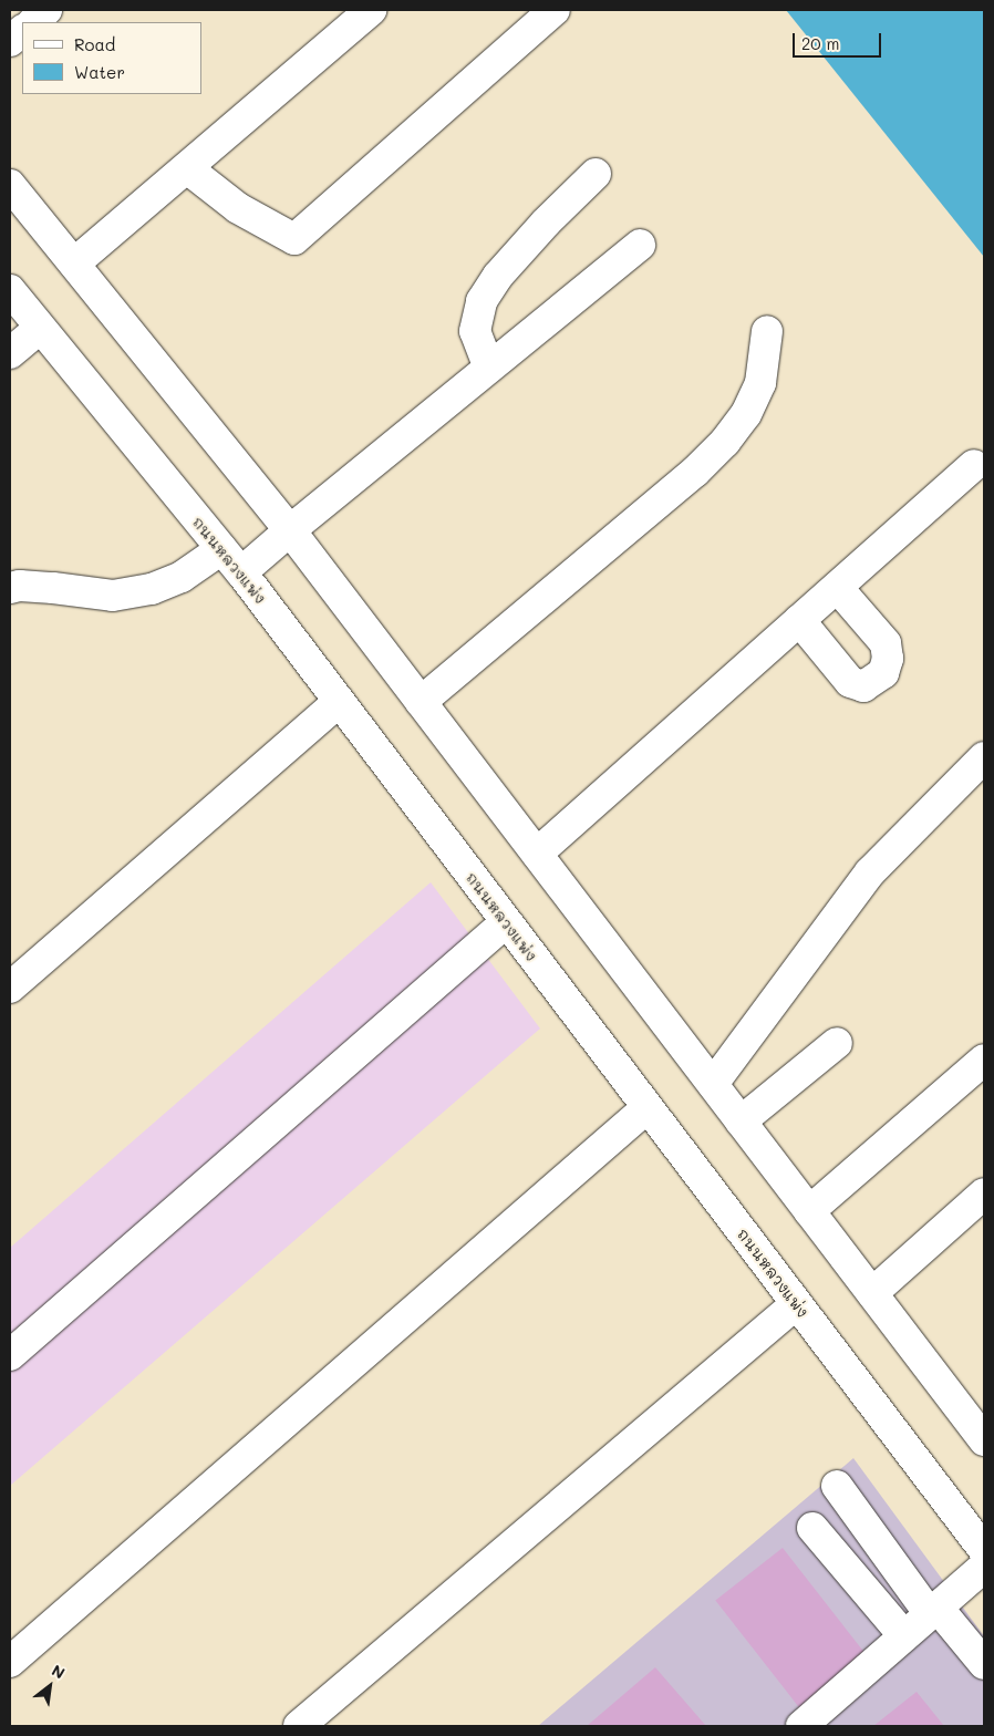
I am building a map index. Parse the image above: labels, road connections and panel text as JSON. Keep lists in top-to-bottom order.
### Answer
{
  "streets": {
    "street": ["ถนนหลวงแพ่ง"]
  },
  "legend": ["Road", "Water"],
  "scale_bar": "20 m",
  "north": "top right"
}
